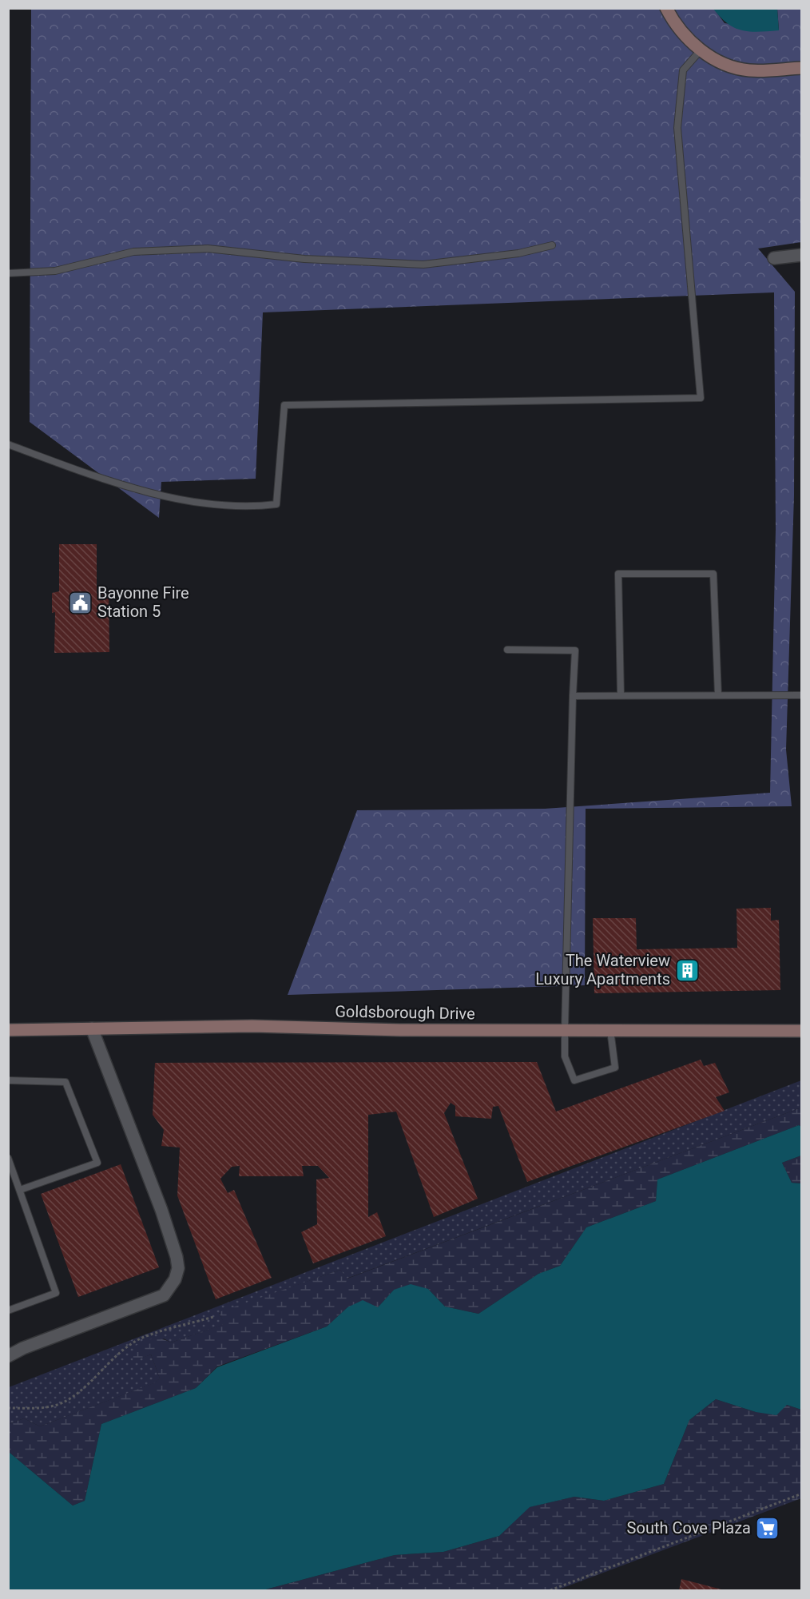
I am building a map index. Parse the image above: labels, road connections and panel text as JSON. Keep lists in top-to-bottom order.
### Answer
{
  "streets": {
    "street": ["Goldsborough Drive"]
  },
  "places": {
    "public building": ["Bayonne Fire Station 5"],
    "building": ["The Waterview Luxury Apartments"],
    "supermarket": ["South Cove Plaza"]
  }
}
